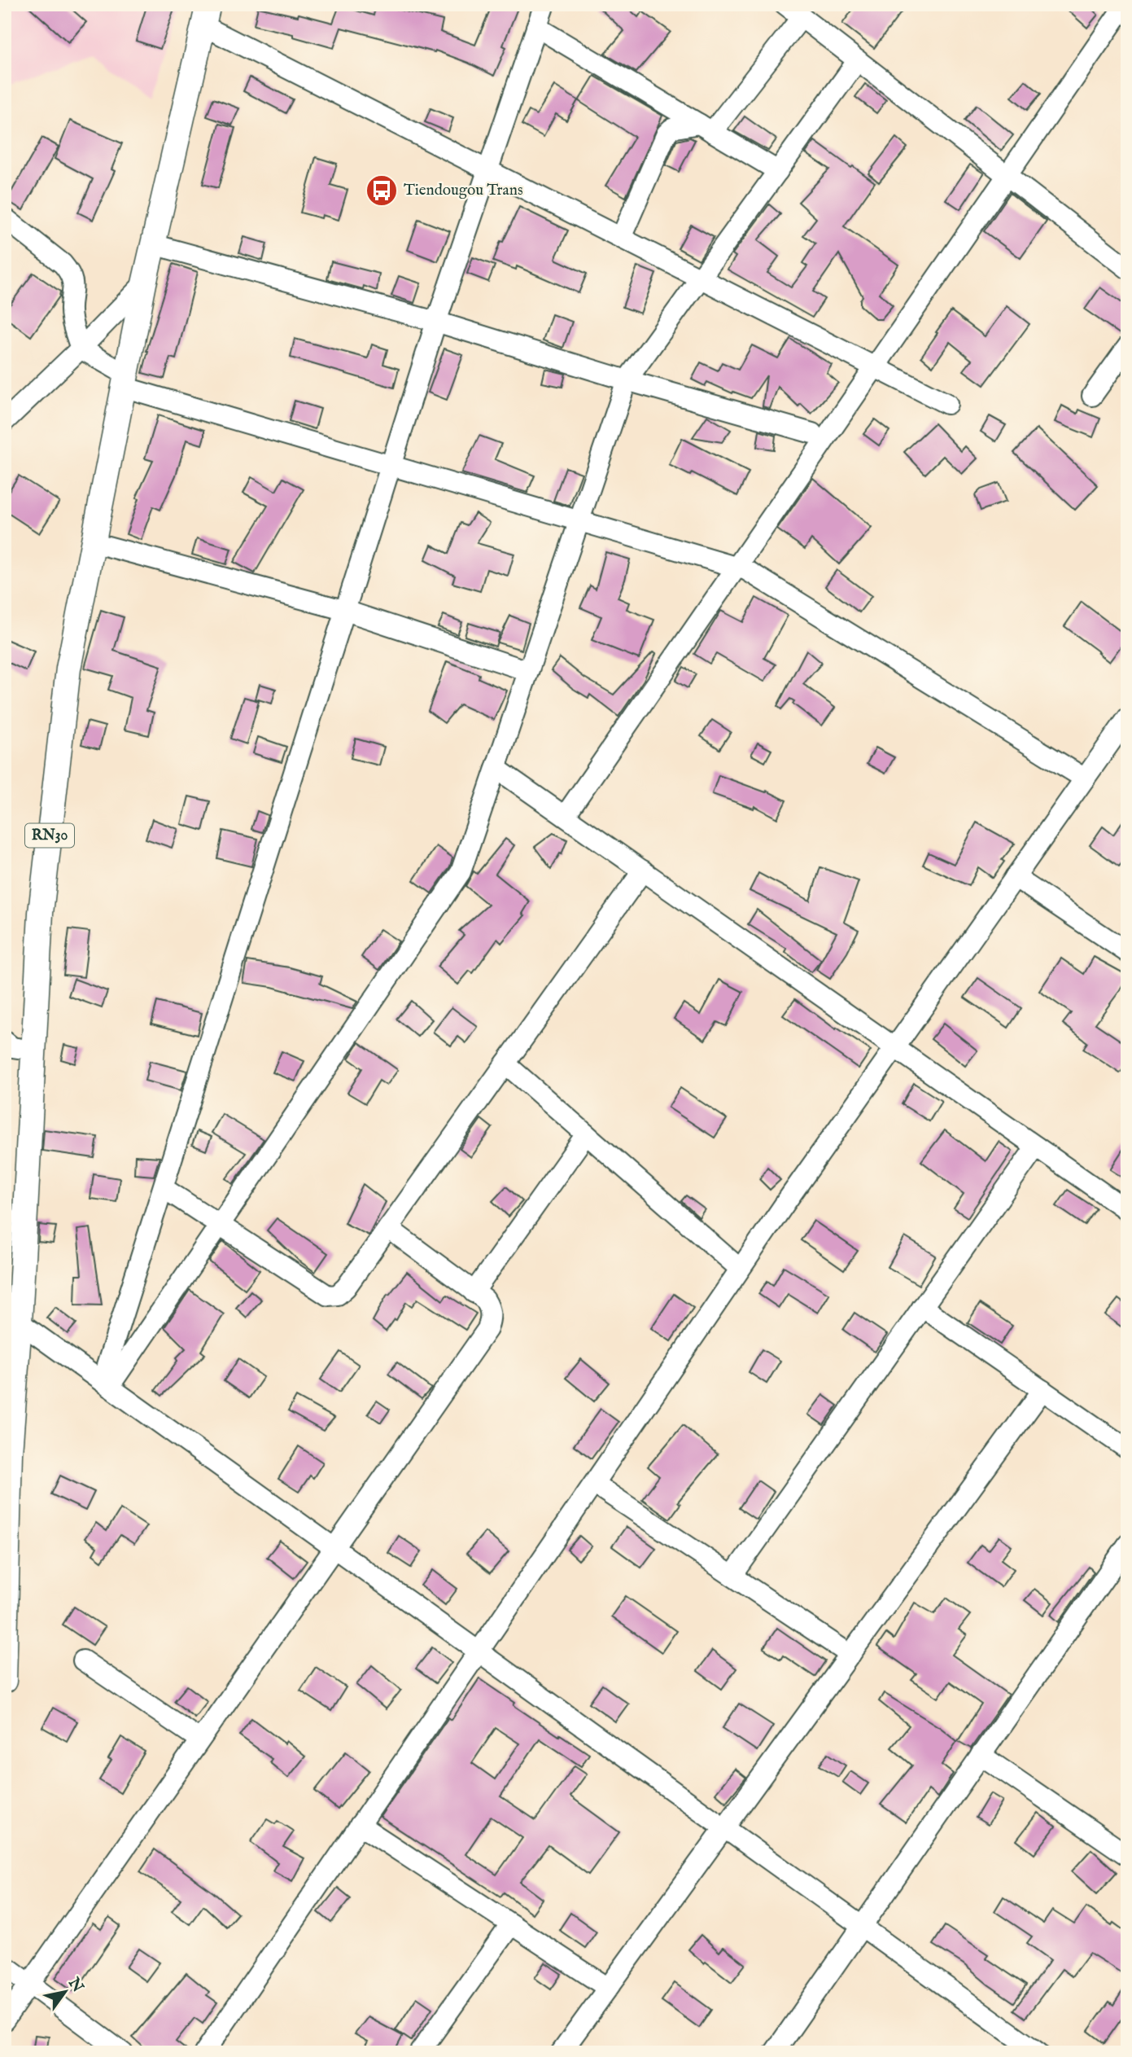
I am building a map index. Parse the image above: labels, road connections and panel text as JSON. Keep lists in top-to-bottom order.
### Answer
{
  "streets": {
    "main road": ["RN30"]
  },
  "places": {
    "bus stop": ["Tiendougou Trans"]
  },
  "north": "top right"
}
